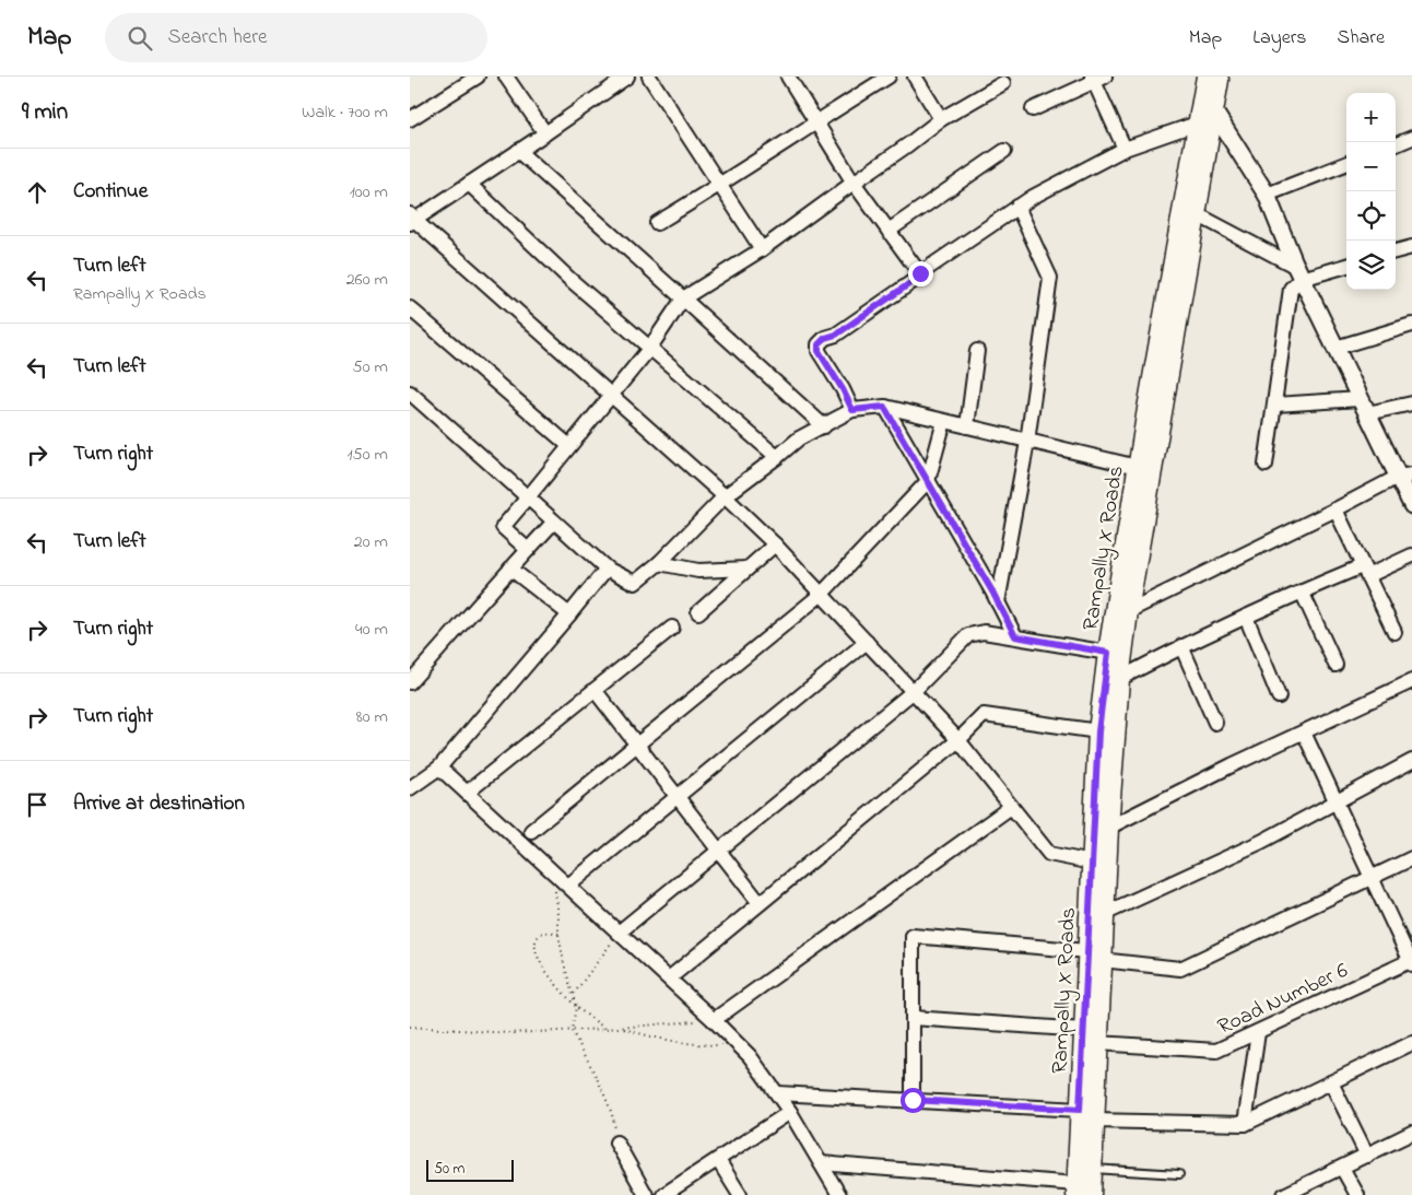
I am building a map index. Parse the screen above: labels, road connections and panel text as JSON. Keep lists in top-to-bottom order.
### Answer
{
  "streets": {
    "main road": ["Rampally X Roads"],
    "street": ["Road Number 6"]
  },
  "scale_bar": "50 m",
  "page": {
    "header": "Map",
    "search": "Search here",
    "nav": ["Map", "Layers", "Share"],
    "heading": ["9 min", "Walk · 700 m"],
    "map_buttons": ["+", "−"],
    "list": [
      ["Continue", "100 m"],
      ["Turn left", "Rampally X Roads", "260 m"],
      ["Turn left", "50 m"],
      ["Turn right", "150 m"],
      ["Turn left", "20 m"],
      ["Turn right", "40 m"],
      ["Turn right", "80 m"],
      "Arrive at destination"
    ],
    "scale": "50 m"
  }
}
